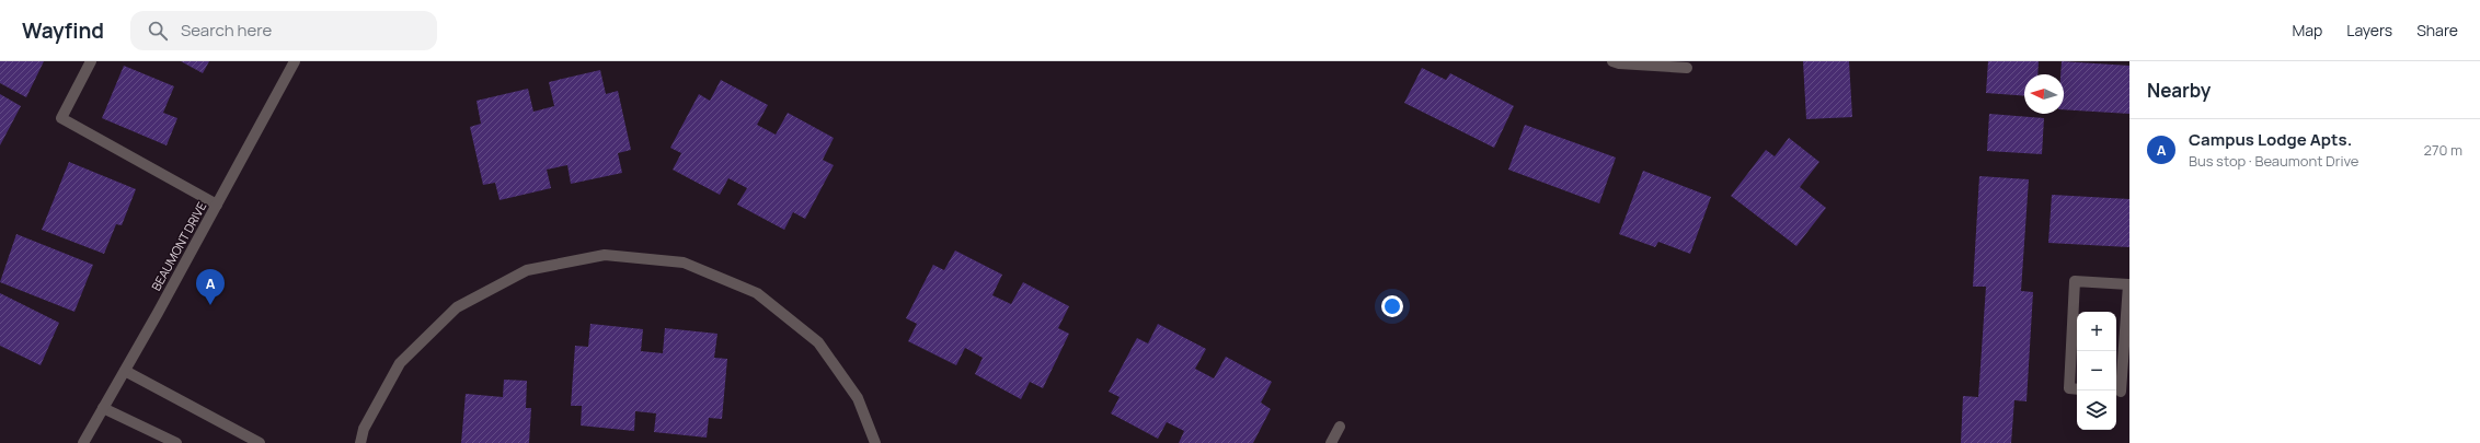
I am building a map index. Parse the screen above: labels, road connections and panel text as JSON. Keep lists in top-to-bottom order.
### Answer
{
  "streets": {
    "street": ["BEAUMONT DRIVE"]
  },
  "north": "left",
  "page": {
    "header": "Wayfind",
    "search": "Search here",
    "nav": ["Map", "Layers", "Share"],
    "heading": "Nearby",
    "list": [
      {
        "mark": "A",
        "name": "Campus Lodge Apts.",
        "note": "Bus stop · Beaumont Drive",
        "value": "270 m"
      }
    ],
    "pins": "A",
    "map_buttons": ["+", "−"]
  }
}
